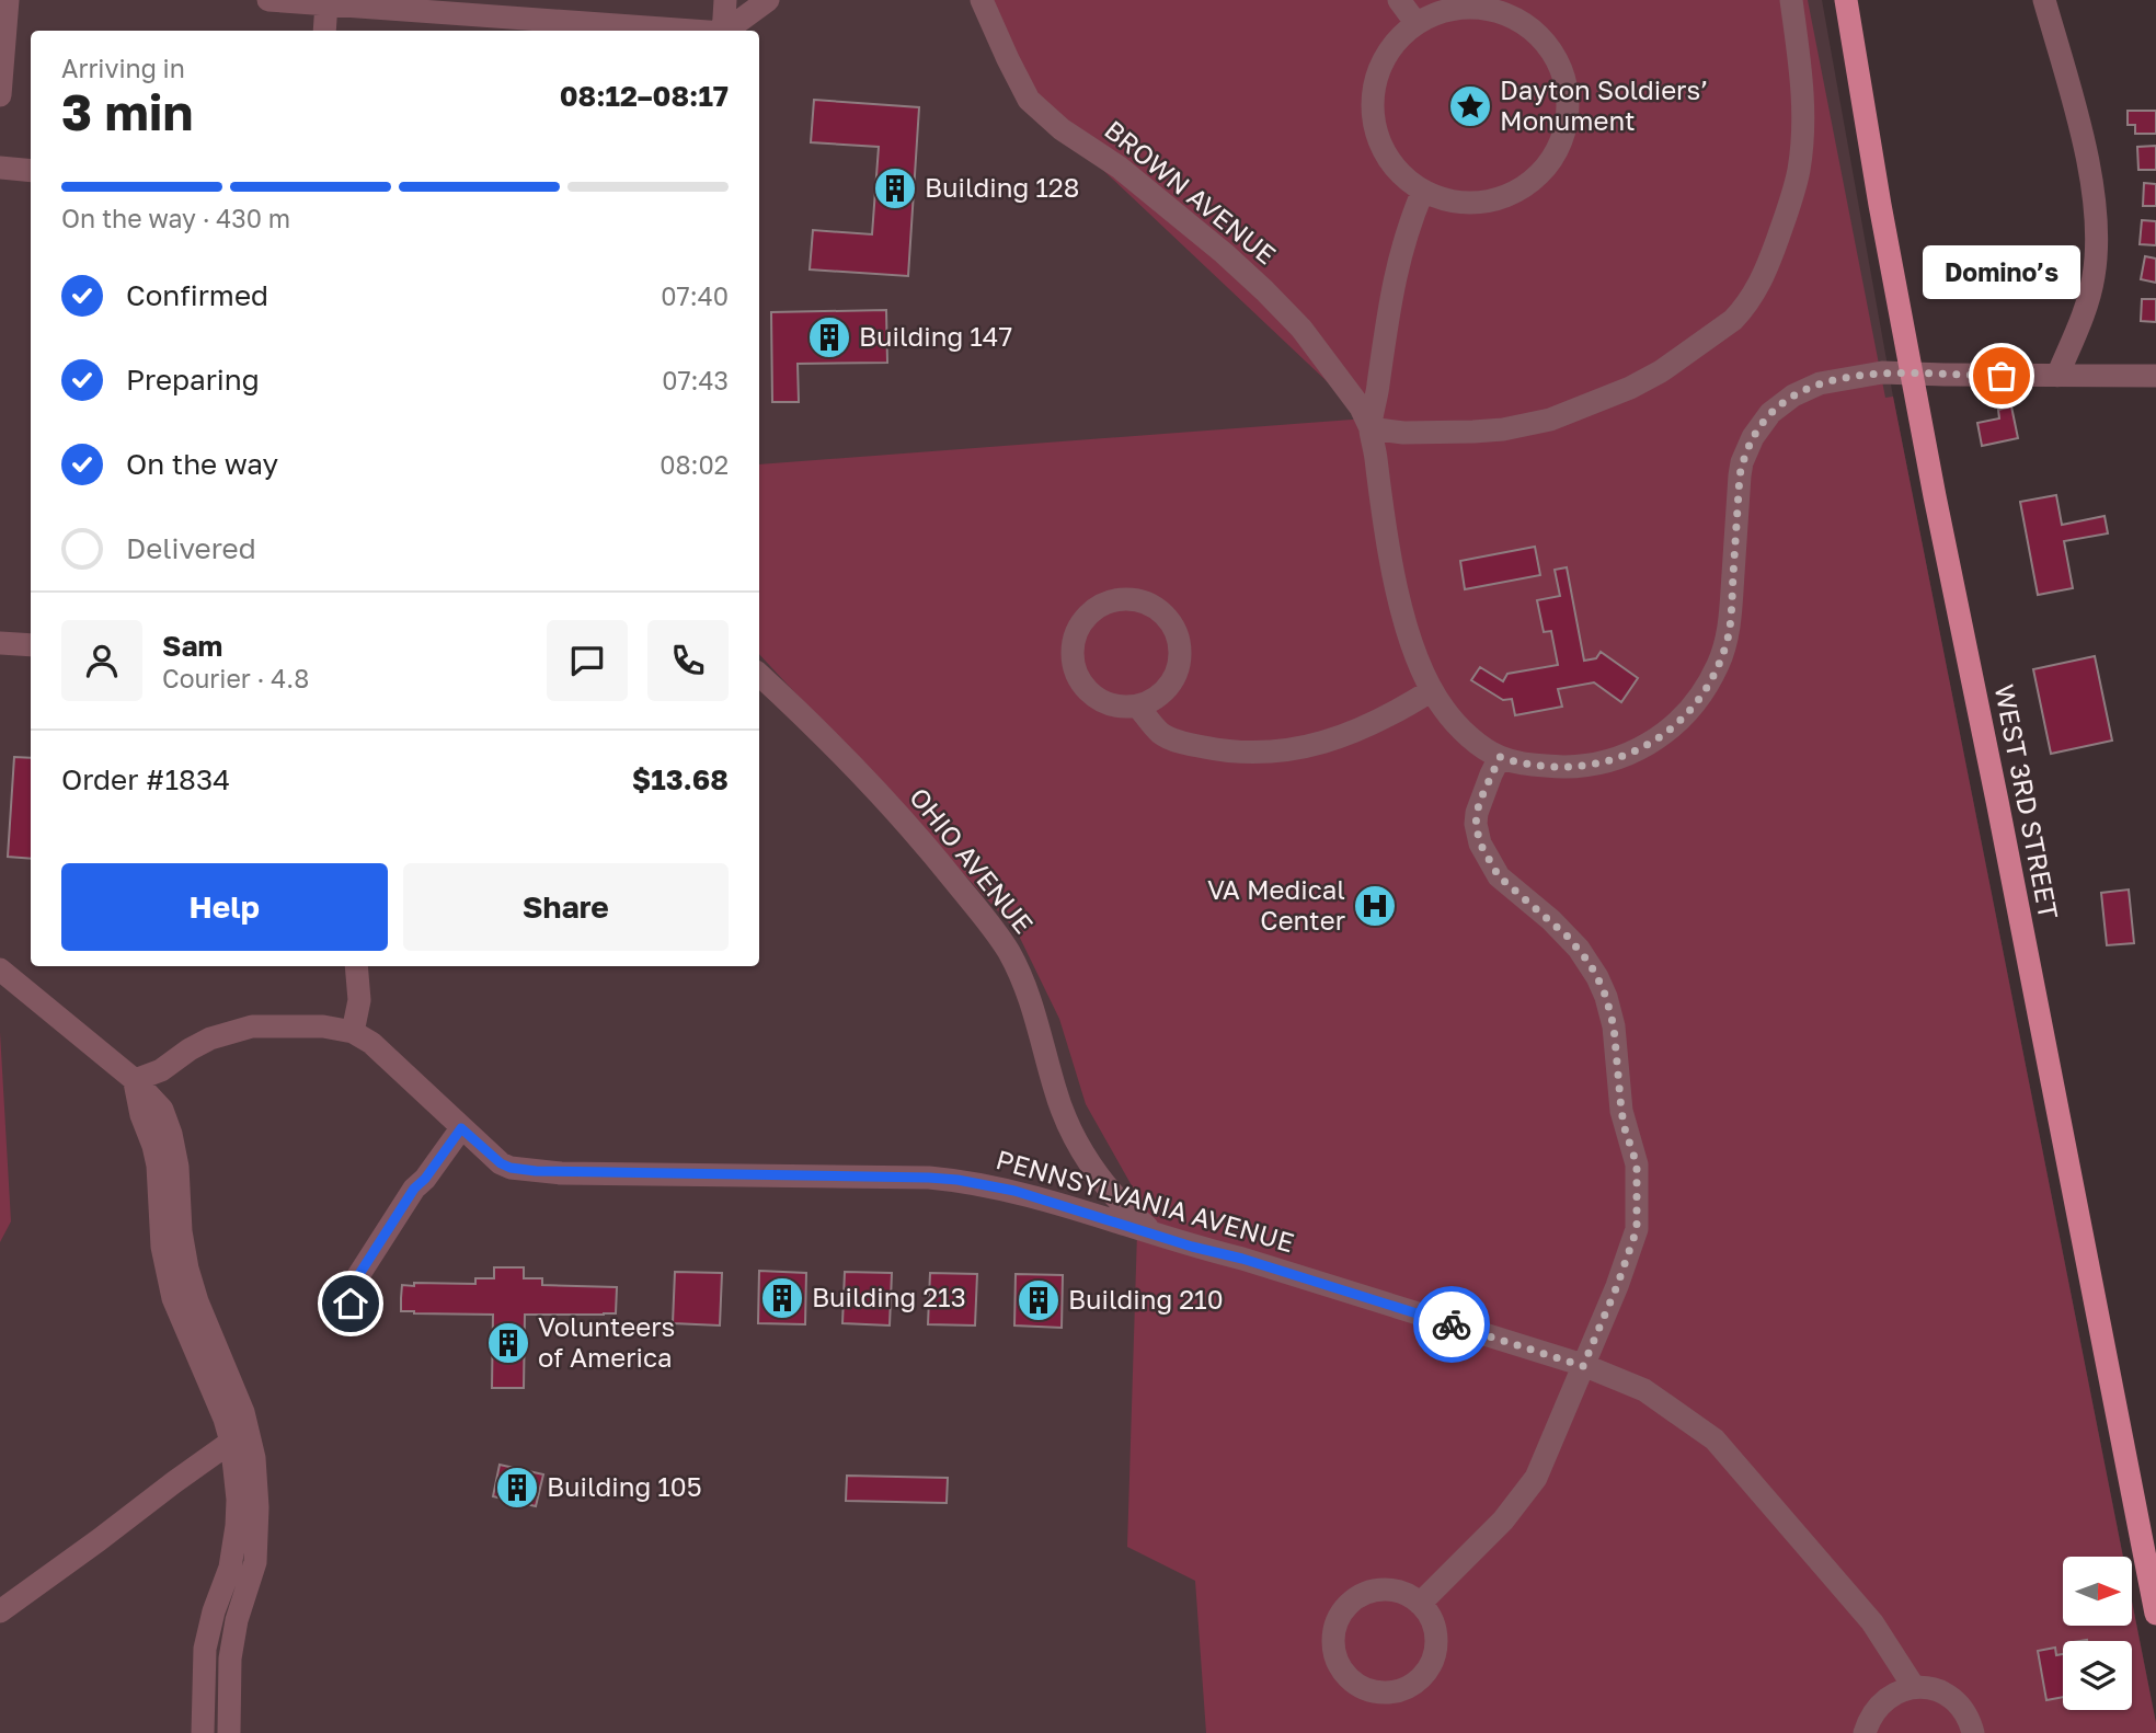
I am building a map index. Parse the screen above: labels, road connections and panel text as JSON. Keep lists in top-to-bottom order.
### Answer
{
  "streets": {
    "main road": ["WEST 3RD STREET"],
    "street": ["BROWN AVENUE", "OHIO AVENUE", "PENNSYLVANIA AVENUE"]
  },
  "crossings": [
    ["OHIO AVENUE", "PENNSYLVANIA AVENUE"]
  ],
  "places": {
    "place": ["Dayton Soldiers’ Monument"],
    "building": [
      "Building 128",
      "Building 147",
      "Building 213",
      "Building 210",
      "Volunteers of America",
      "Building 105"
    ],
    "other": ["Domino’s"],
    "hospital": ["VA Medical Center"]
  },
  "north": "right",
  "page": {
    "heading": ["3 min", "Arriving in", "08:12–08:17"],
    "panel": [
      "Sam",
      "Courier · 4.8",
      "Order #1834",
      "$13.68"
    ],
    "bar": "On the way · 430 m",
    "bubble": "Domino’s",
    "list": [
      ["Confirmed", "07:40"],
      ["Preparing", "07:43"],
      ["On the way", "08:02"],
      "Delivered"
    ],
    "buttons": ["Help", "Share"]
  }
}
